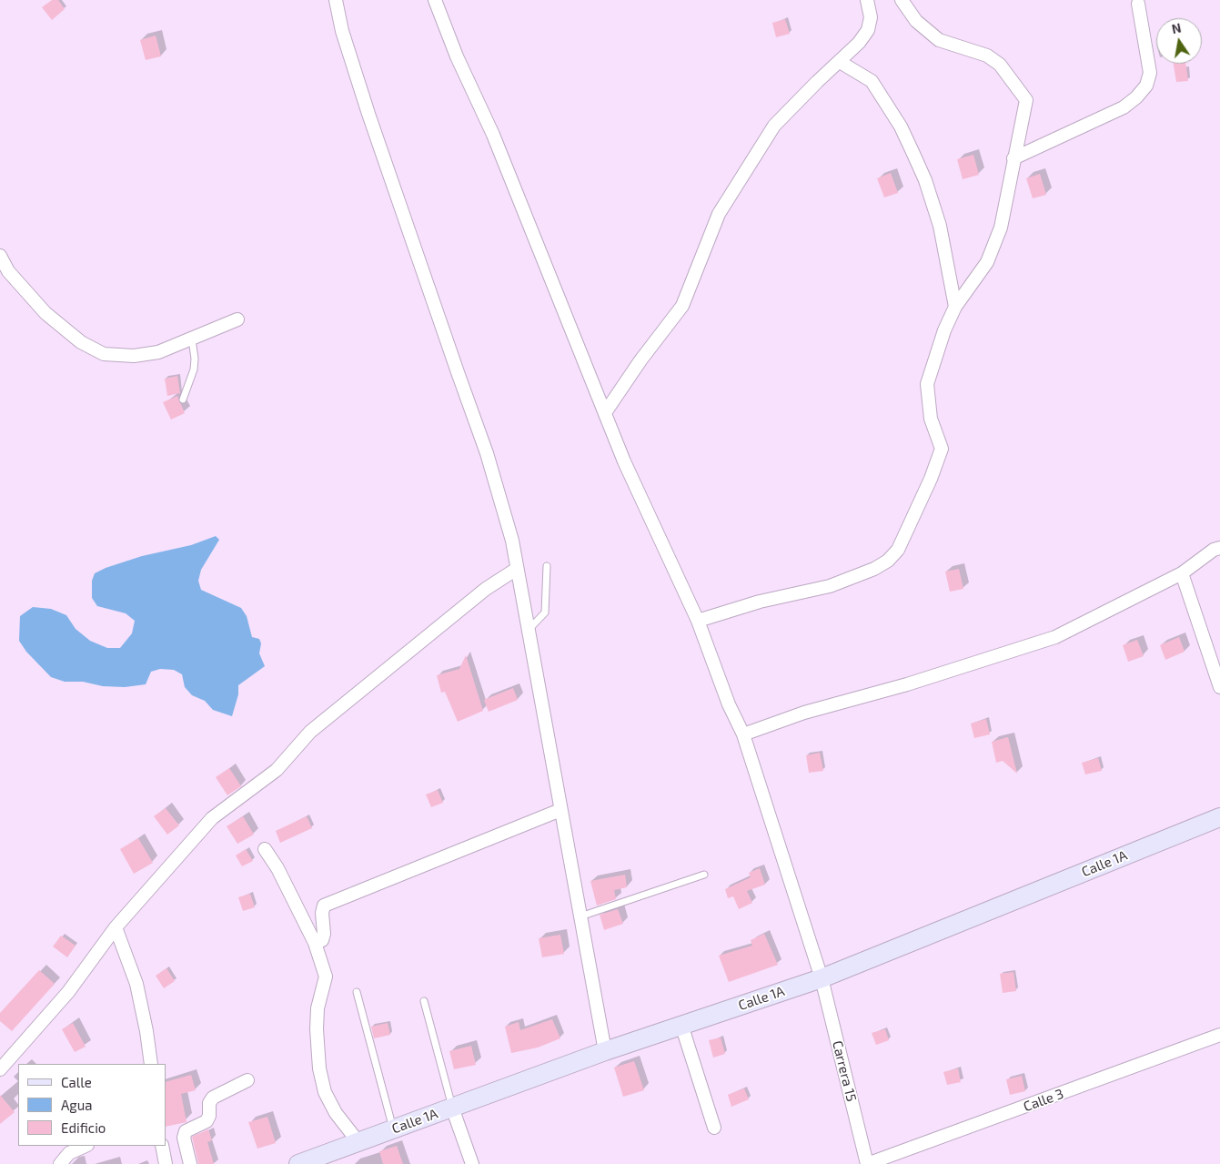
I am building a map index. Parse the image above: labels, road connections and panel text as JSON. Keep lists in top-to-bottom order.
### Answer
{
  "streets": {
    "street": ["Calle 1A", "Carrera 15", "Calle 3"]
  },
  "crossings": [
    ["Calle 1A", "Carrera 15"],
    ["Carrera 15", "Calle 3"]
  ],
  "legend": ["Calle", "Agua", "Edificio"],
  "north": "top"
}
